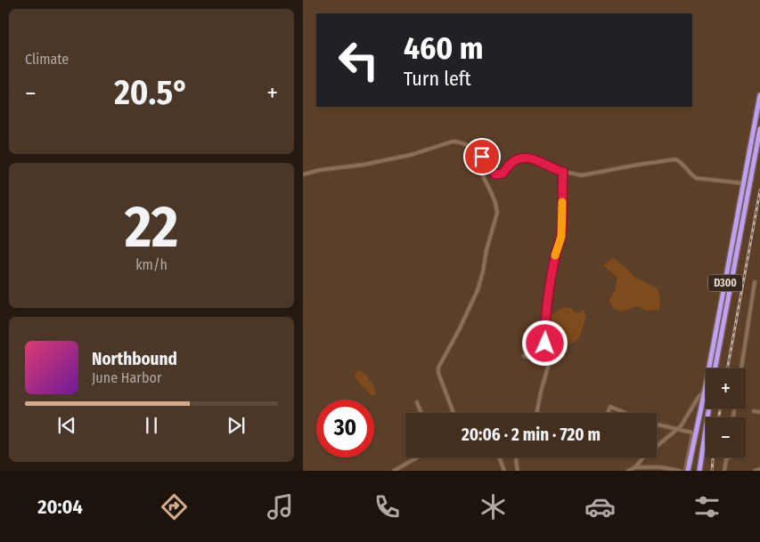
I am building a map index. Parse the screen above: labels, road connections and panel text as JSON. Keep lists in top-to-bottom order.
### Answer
{
  "streets": {
    "highway": ["D300"]
  },
  "page": {
    "tile": [
      "Climate",
      ["22", "km/h"]
    ],
    "turn": ["460 m", "Turn left"],
    "heat": ["−", "20.5°", "+"],
    "song": ["Northbound", "June Harbor"],
    "map_buttons": ["+", "−"],
    "limit": "30",
    "trip": "20:06 · 2 min · 720 m",
    "tabs": "20:04"
  }
}
